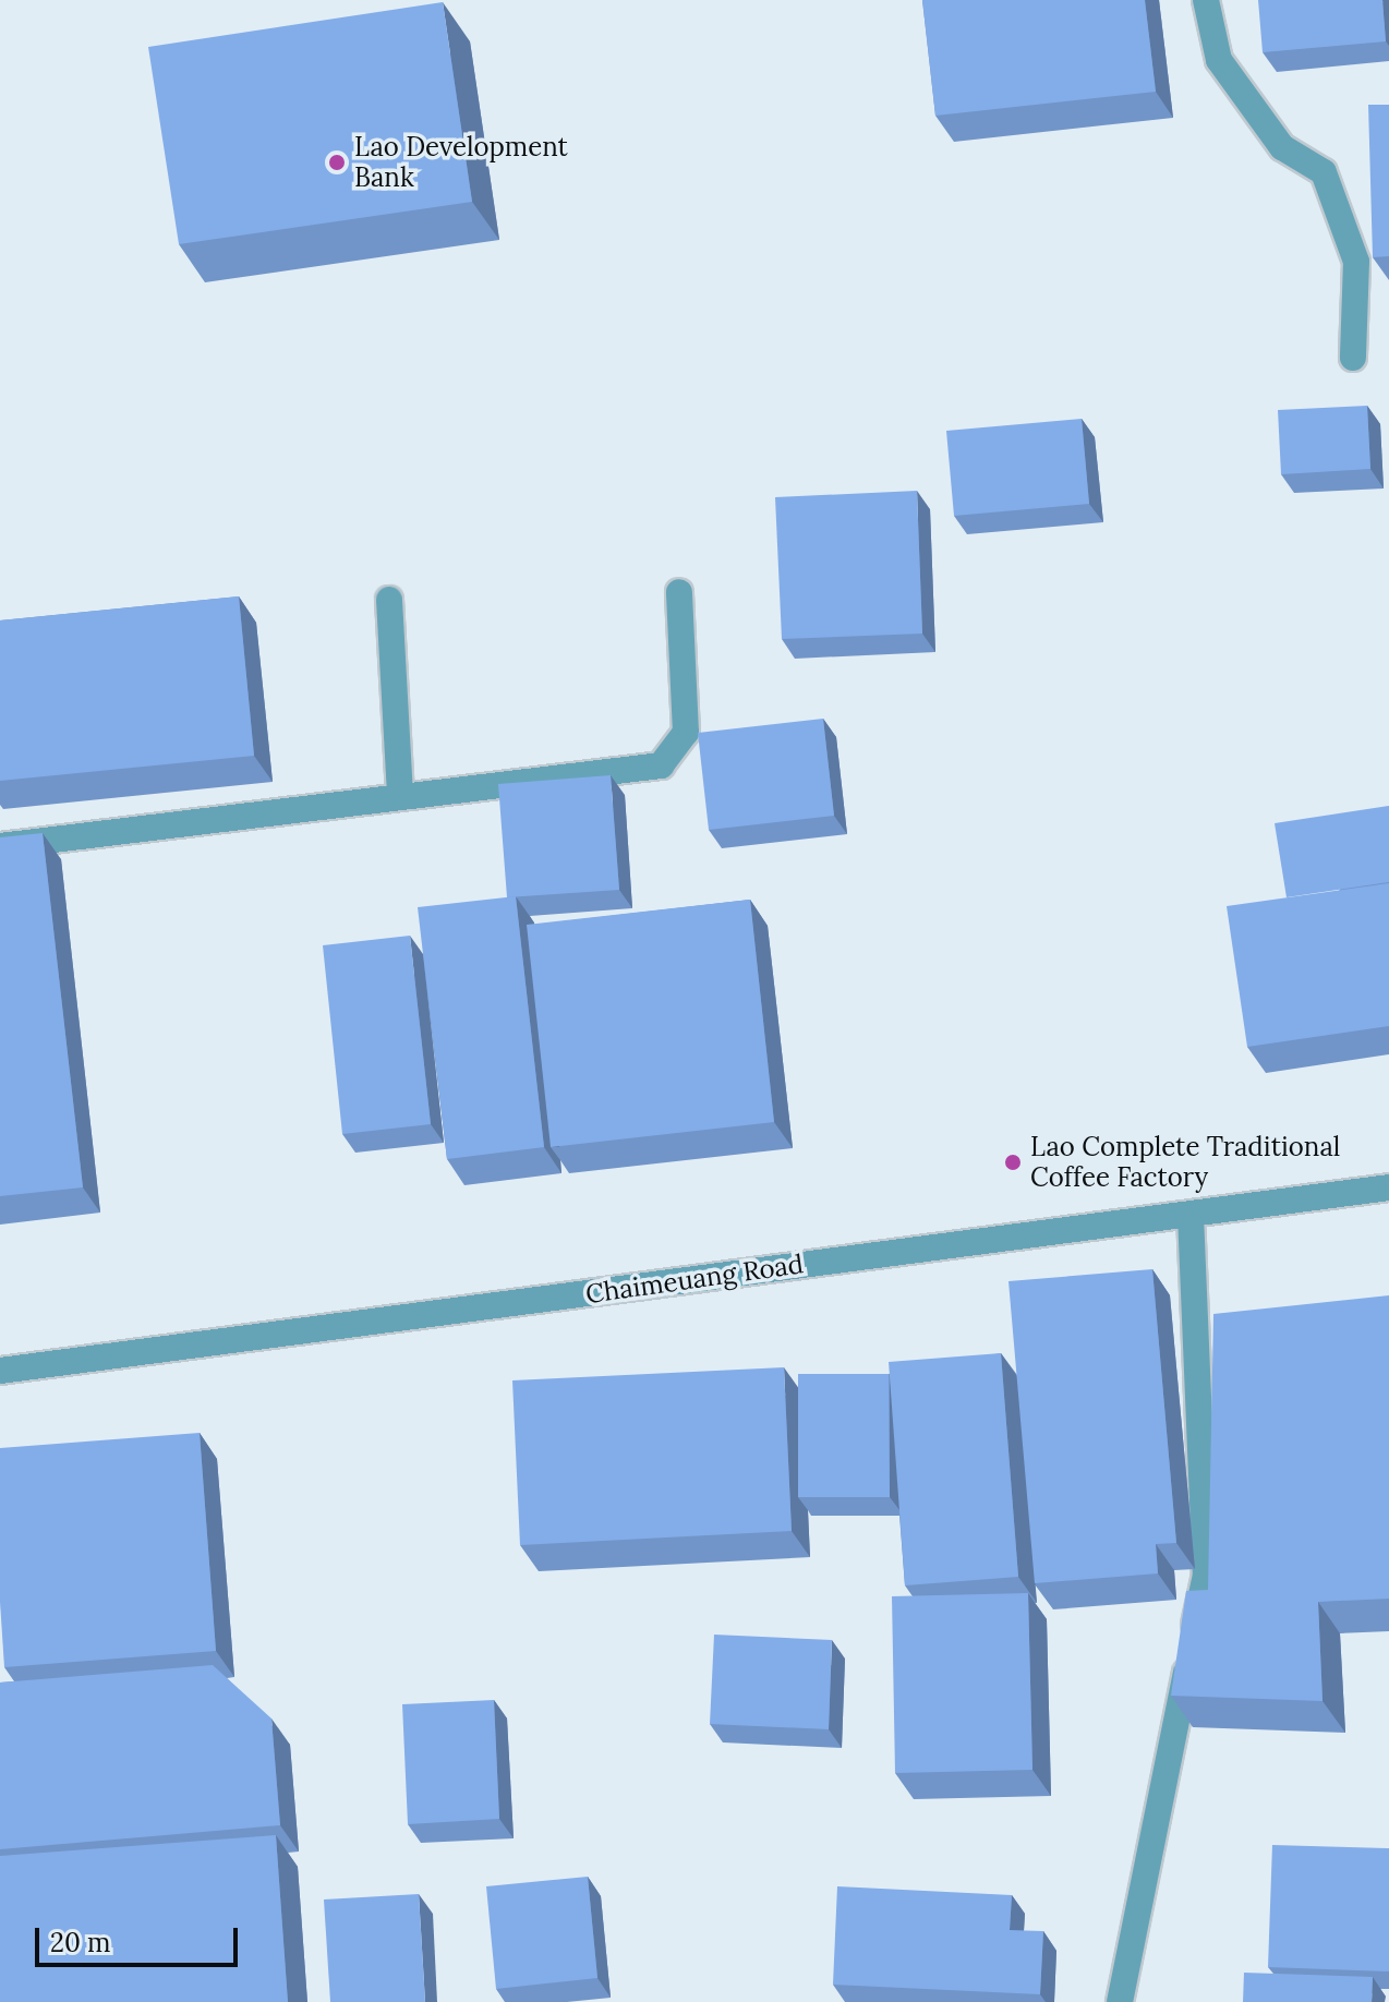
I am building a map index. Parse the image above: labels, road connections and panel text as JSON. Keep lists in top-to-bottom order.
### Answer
{
  "streets": {
    "street": ["Chaimeuang Road"]
  },
  "places": ["Lao Development Bank", "Lao Complete Traditional Coffee Factory"],
  "scale_bar": "20 m"
}
